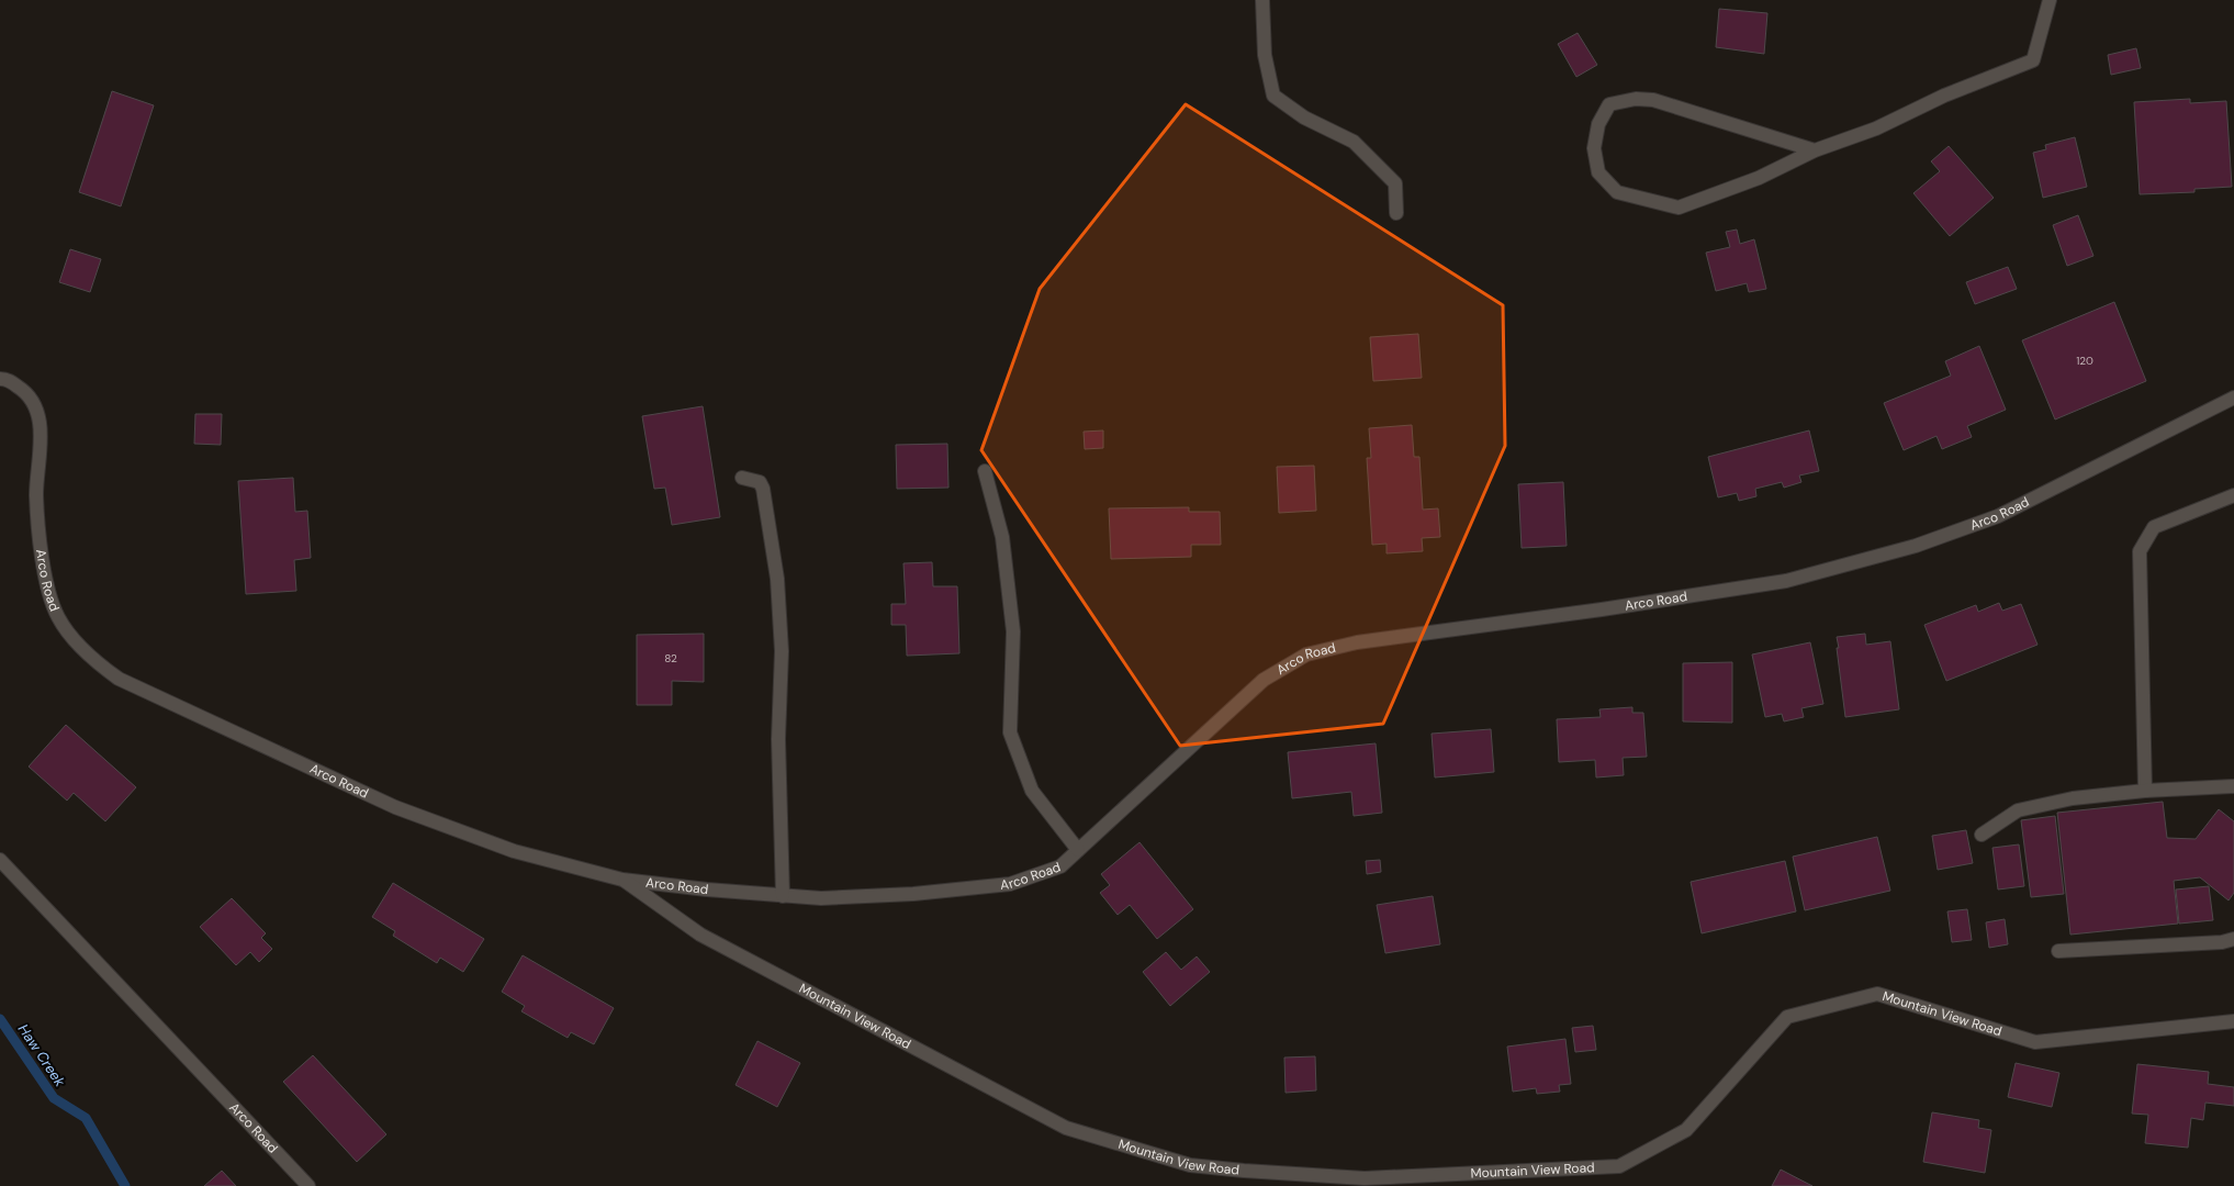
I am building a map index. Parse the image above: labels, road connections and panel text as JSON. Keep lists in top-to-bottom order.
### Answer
{
  "streets": {
    "street": ["Arco Road", "Mountain View Road"]
  },
  "crossings": [
    ["Arco Road", "Mountain View Road"]
  ],
  "water": ["Haw Creek"],
  "house_numbers": ["120", "82"]
}
